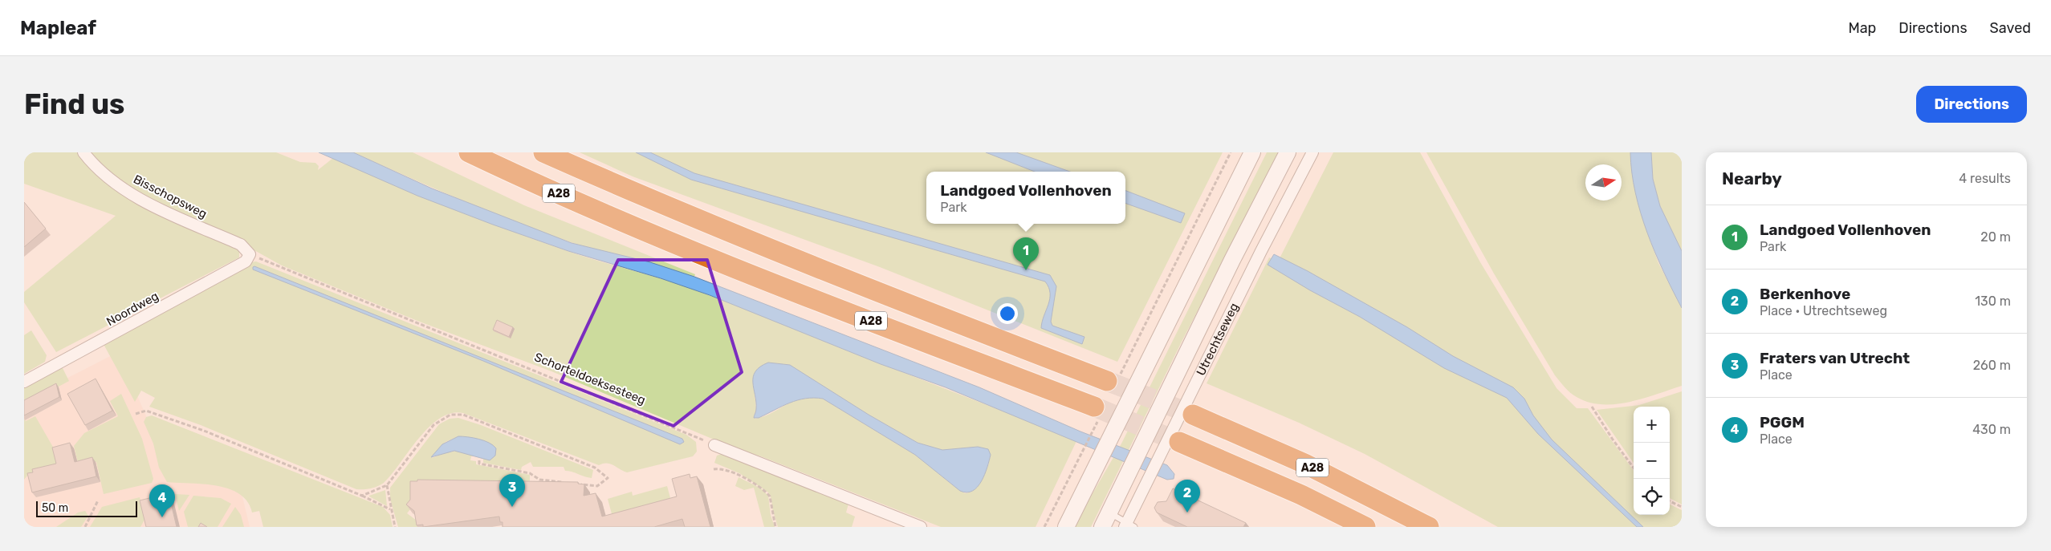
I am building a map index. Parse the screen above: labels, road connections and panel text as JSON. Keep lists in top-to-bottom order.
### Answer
{
  "streets": {
    "highway": ["A28"],
    "main road": ["Utrechtseweg"],
    "street": ["Bisschopsweg", "Noordweg"],
    "path": ["Schorteldoeksesteeg"]
  },
  "crossings": [
    ["Bisschopsweg", "Noordweg"],
    ["Bisschopsweg", "Schorteldoeksesteeg"],
    ["Noordweg", "Schorteldoeksesteeg"]
  ],
  "scale_bar": "50 m",
  "north": "right",
  "page": {
    "header": "Mapleaf",
    "nav": ["Map", "Directions", "Saved"],
    "buttons": "Directions",
    "title": "Find us",
    "heading": ["Nearby", "4 results"],
    "popup": ["Landgoed Vollenhoven", "Park"],
    "list": [
      {
        "mark": "1",
        "name": "Landgoed Vollenhoven",
        "note": "Park",
        "value": "20 m"
      },
      {
        "mark": "2",
        "name": "Berkenhove",
        "note": "Place · Utrechtseweg",
        "value": "130 m"
      },
      {
        "mark": "3",
        "name": "Fraters van Utrecht",
        "note": "Place",
        "value": "260 m"
      },
      {
        "mark": "4",
        "name": "PGGM",
        "note": "Place",
        "value": "430 m"
      }
    ],
    "pins": [
      "1",
      "3",
      "2",
      "4"
    ],
    "map_buttons": ["+", "−"],
    "scale": "50 m"
  }
}
